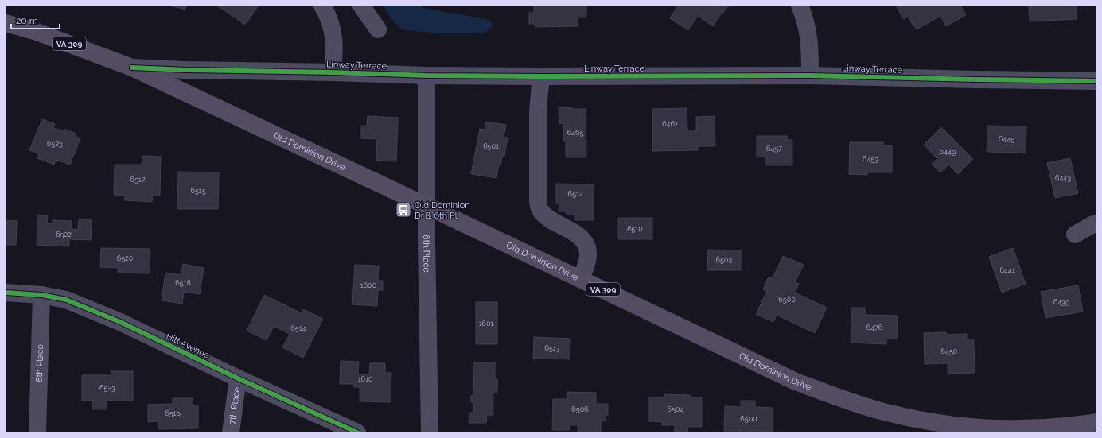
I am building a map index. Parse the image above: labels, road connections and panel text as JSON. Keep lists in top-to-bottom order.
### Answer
{
  "streets": {
    "main road": ["VA 309", "Old Dominion Drive"],
    "street": [
      "Linway Terrace",
      "6th Place",
      "Hitt Avenue",
      "8th Place",
      "7th Place"
    ]
  },
  "crossings": [
    ["Linway Terrace", "Old Dominion Drive"],
    ["Linway Terrace", "6th Place"],
    ["Old Dominion Drive", "6th Place"],
    ["Hitt Avenue", "8th Place"],
    ["Hitt Avenue", "7th Place"]
  ],
  "places": {
    "bus stop": ["Old Dominion Dr & 6th Pl"]
  },
  "house_numbers": [
    "6461",
    "6465",
    "6445",
    "6523",
    "6501",
    "6457",
    "6449",
    "6453",
    "6443",
    "6517",
    "6515",
    "6512",
    "6510",
    "6522",
    "6520",
    "6504",
    "6441",
    "6518",
    "1600",
    "6500",
    "6439",
    "1601",
    "6476",
    "6514",
    "6513",
    "6450",
    "1610",
    "6523",
    "6506",
    "6504",
    "6519",
    "6500"
  ],
  "scale_bar": "20 m"
}
